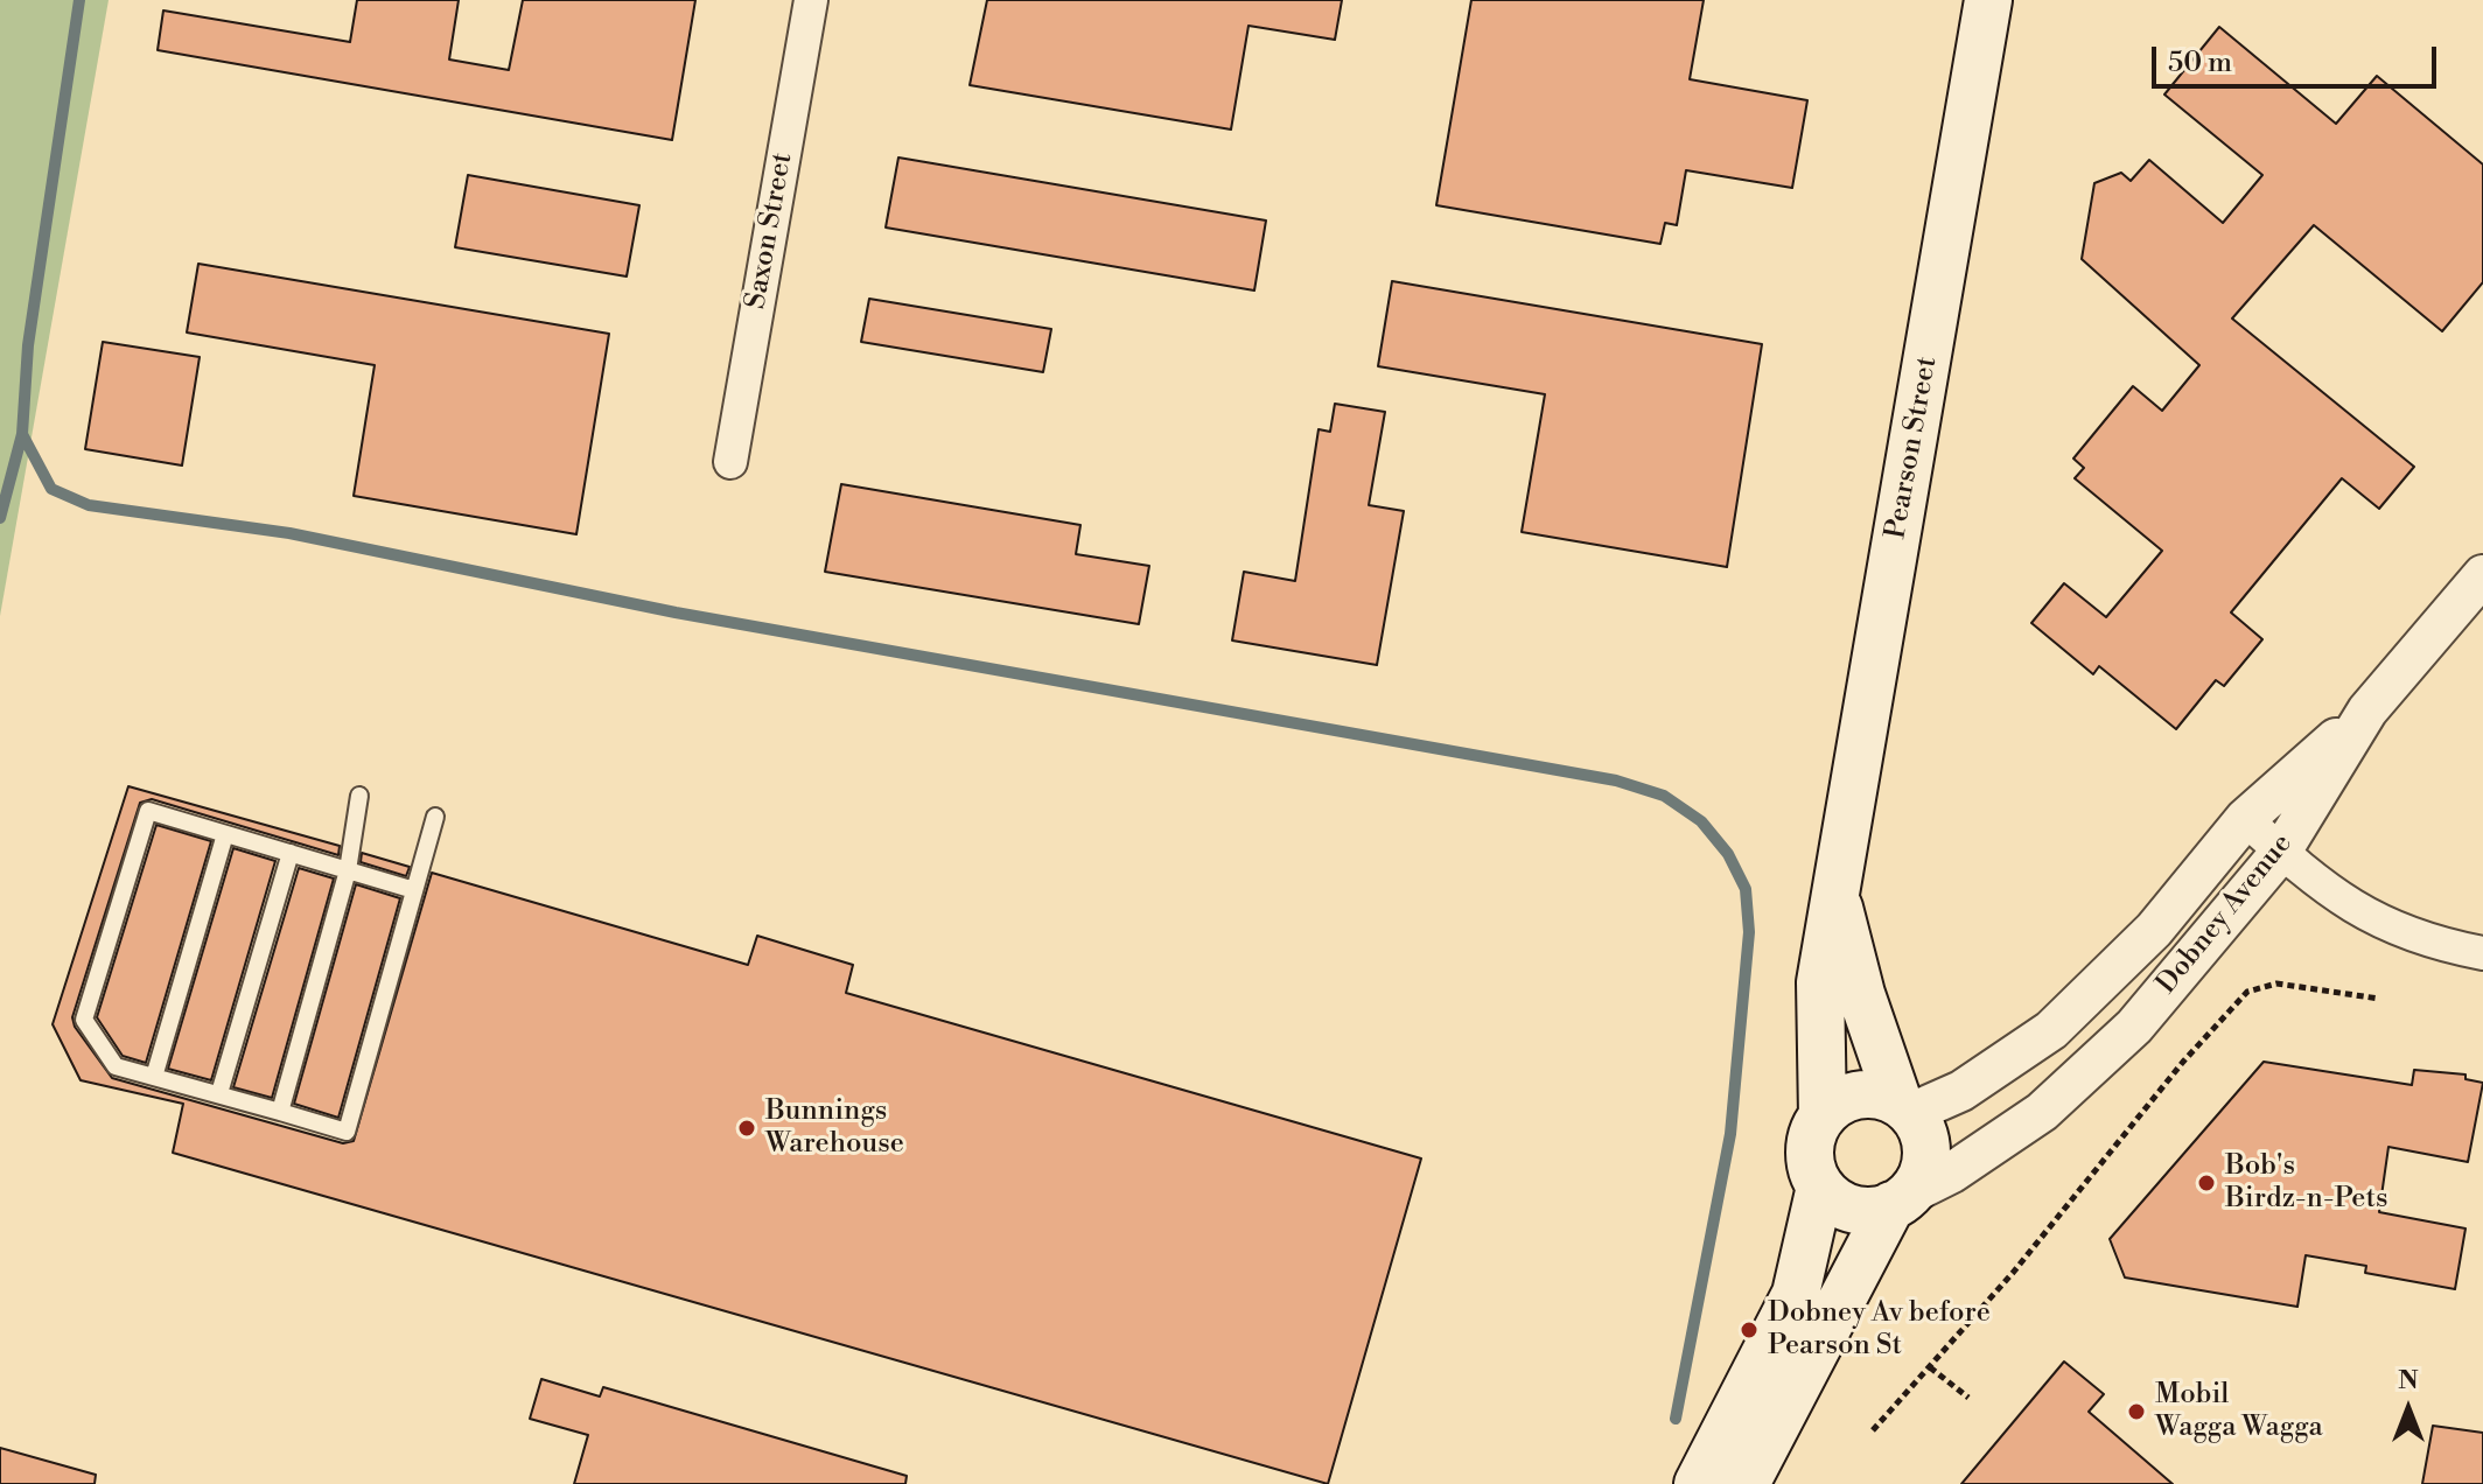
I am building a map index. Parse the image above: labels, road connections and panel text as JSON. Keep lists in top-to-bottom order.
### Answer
{
  "streets": {
    "main road": ["Pearson Street"],
    "street": ["Saxon Street", "Dobney Avenue"]
  },
  "crossings": [
    ["Pearson Street", "Dobney Avenue"]
  ],
  "places": [
    "Bunnings Warehouse",
    "Bob's Birdz-n-Pets",
    "Dobney Av before Pearson St",
    "Mobil Wagga Wagga"
  ],
  "scale_bar": "50 m",
  "north": "top"
}
